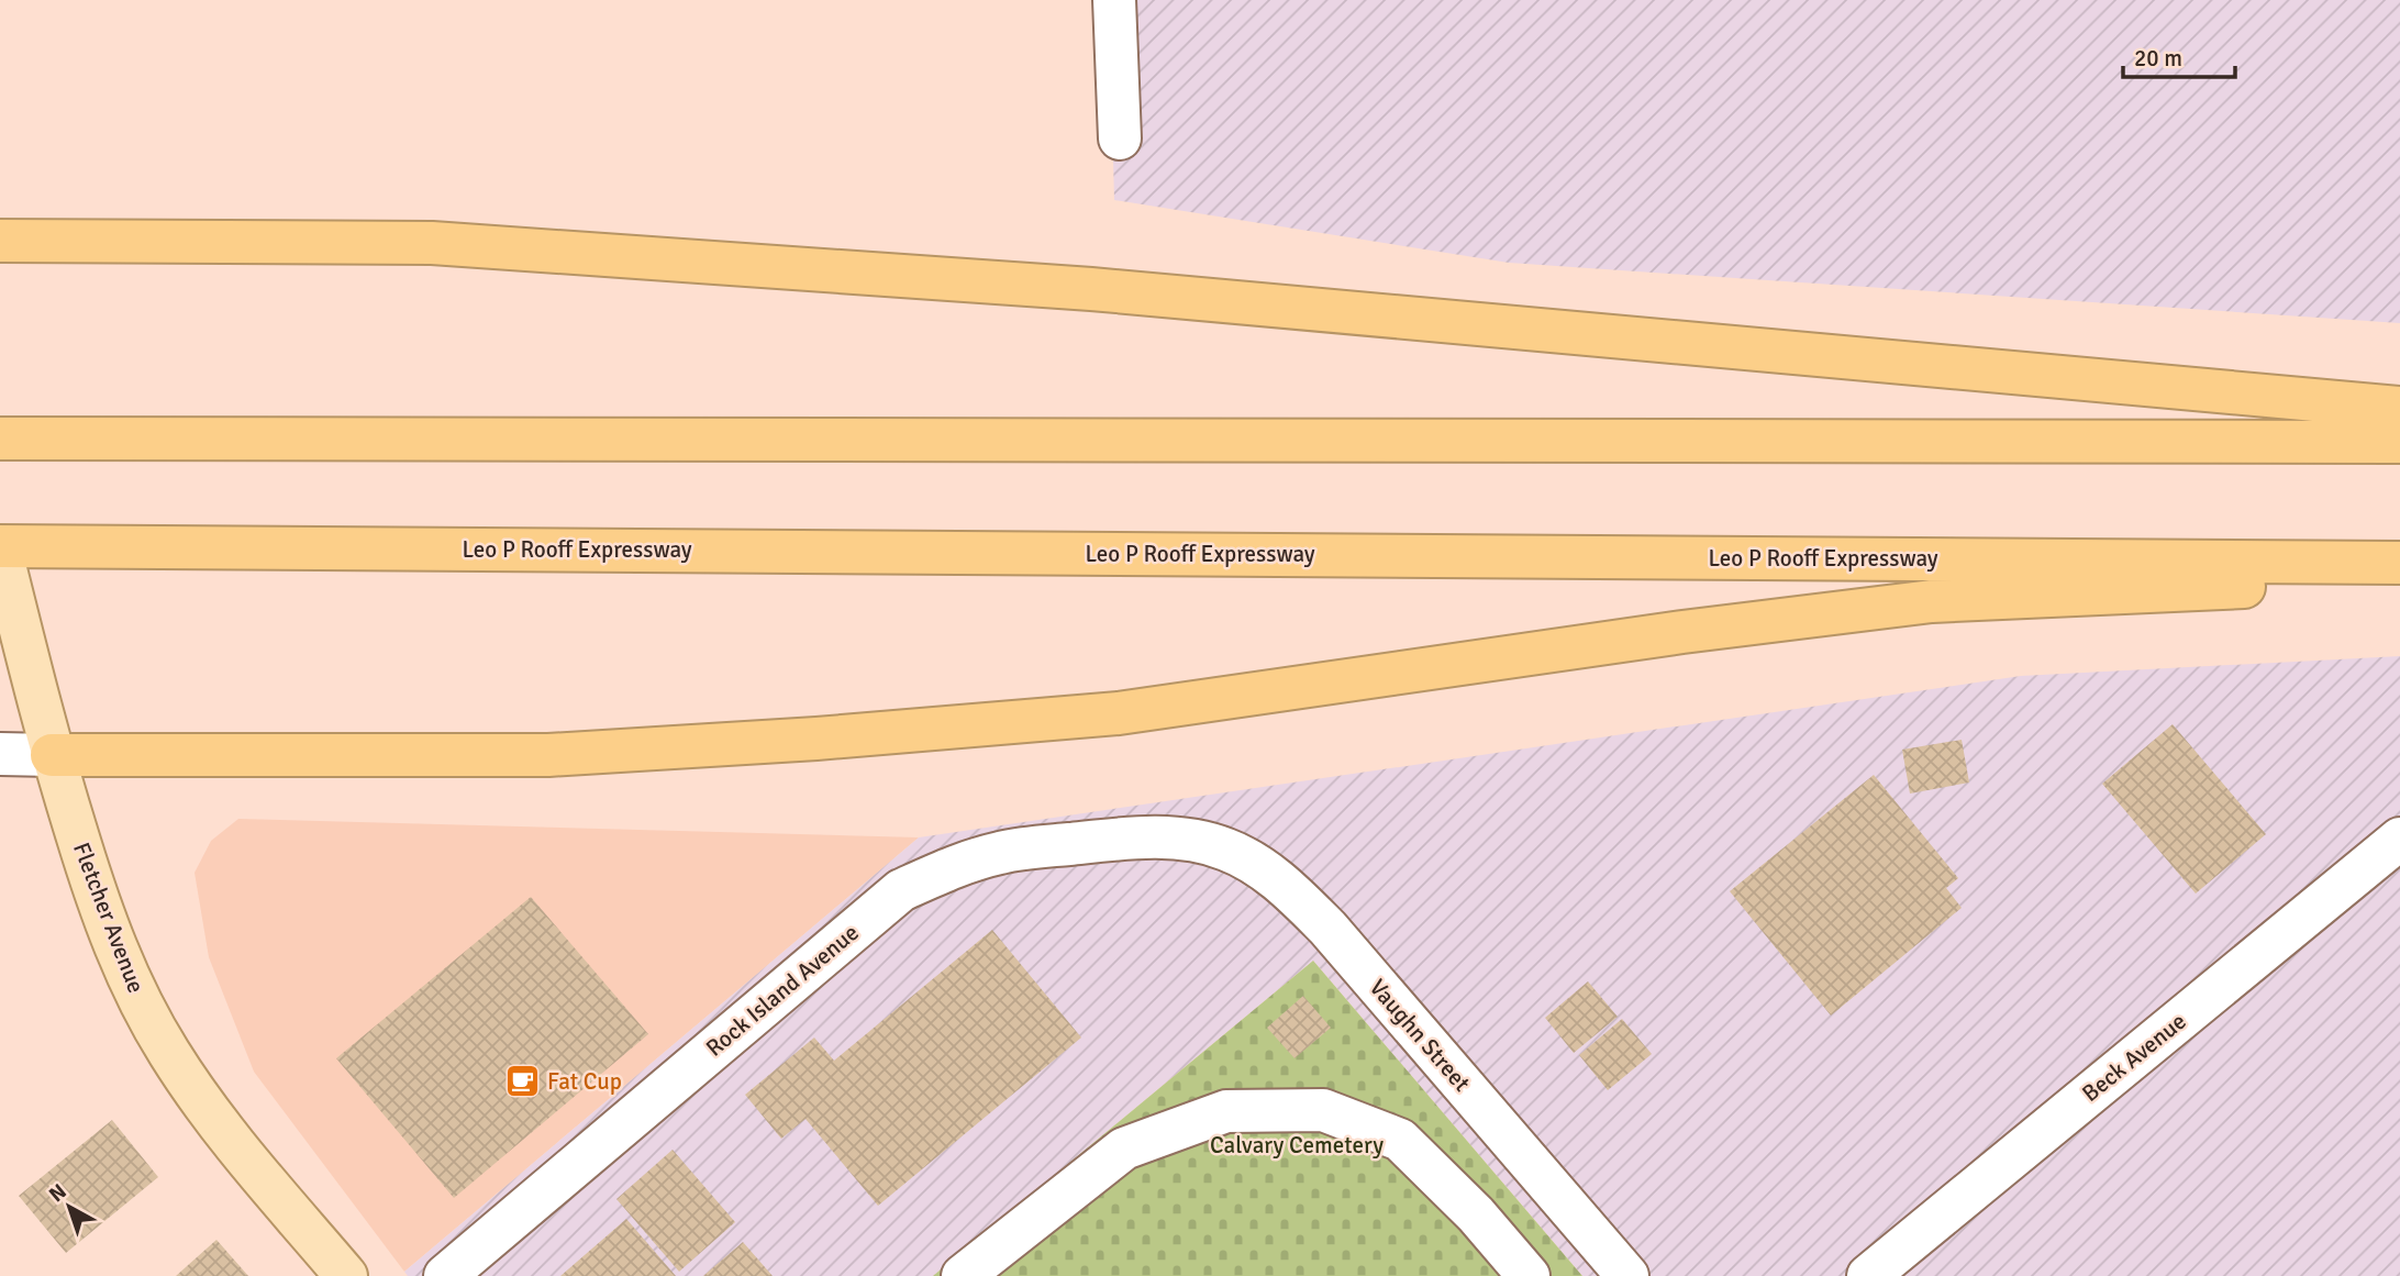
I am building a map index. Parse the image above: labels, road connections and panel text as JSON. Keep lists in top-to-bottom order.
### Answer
{
  "streets": {
    "highway": ["Leo P Rooff Expressway"],
    "main road": ["Fletcher Avenue"],
    "street": ["Rock Island Avenue", "Vaughn Street", "Beck Avenue"]
  },
  "crossings": [
    ["Leo P Rooff Expressway", "Fletcher Avenue"],
    ["Rock Island Avenue", "Vaughn Street"]
  ],
  "parks": ["Calvary Cemetery"],
  "places": {
    "cafe": ["Fat Cup"]
  },
  "scale_bar": "20 m",
  "north": "top left"
}
